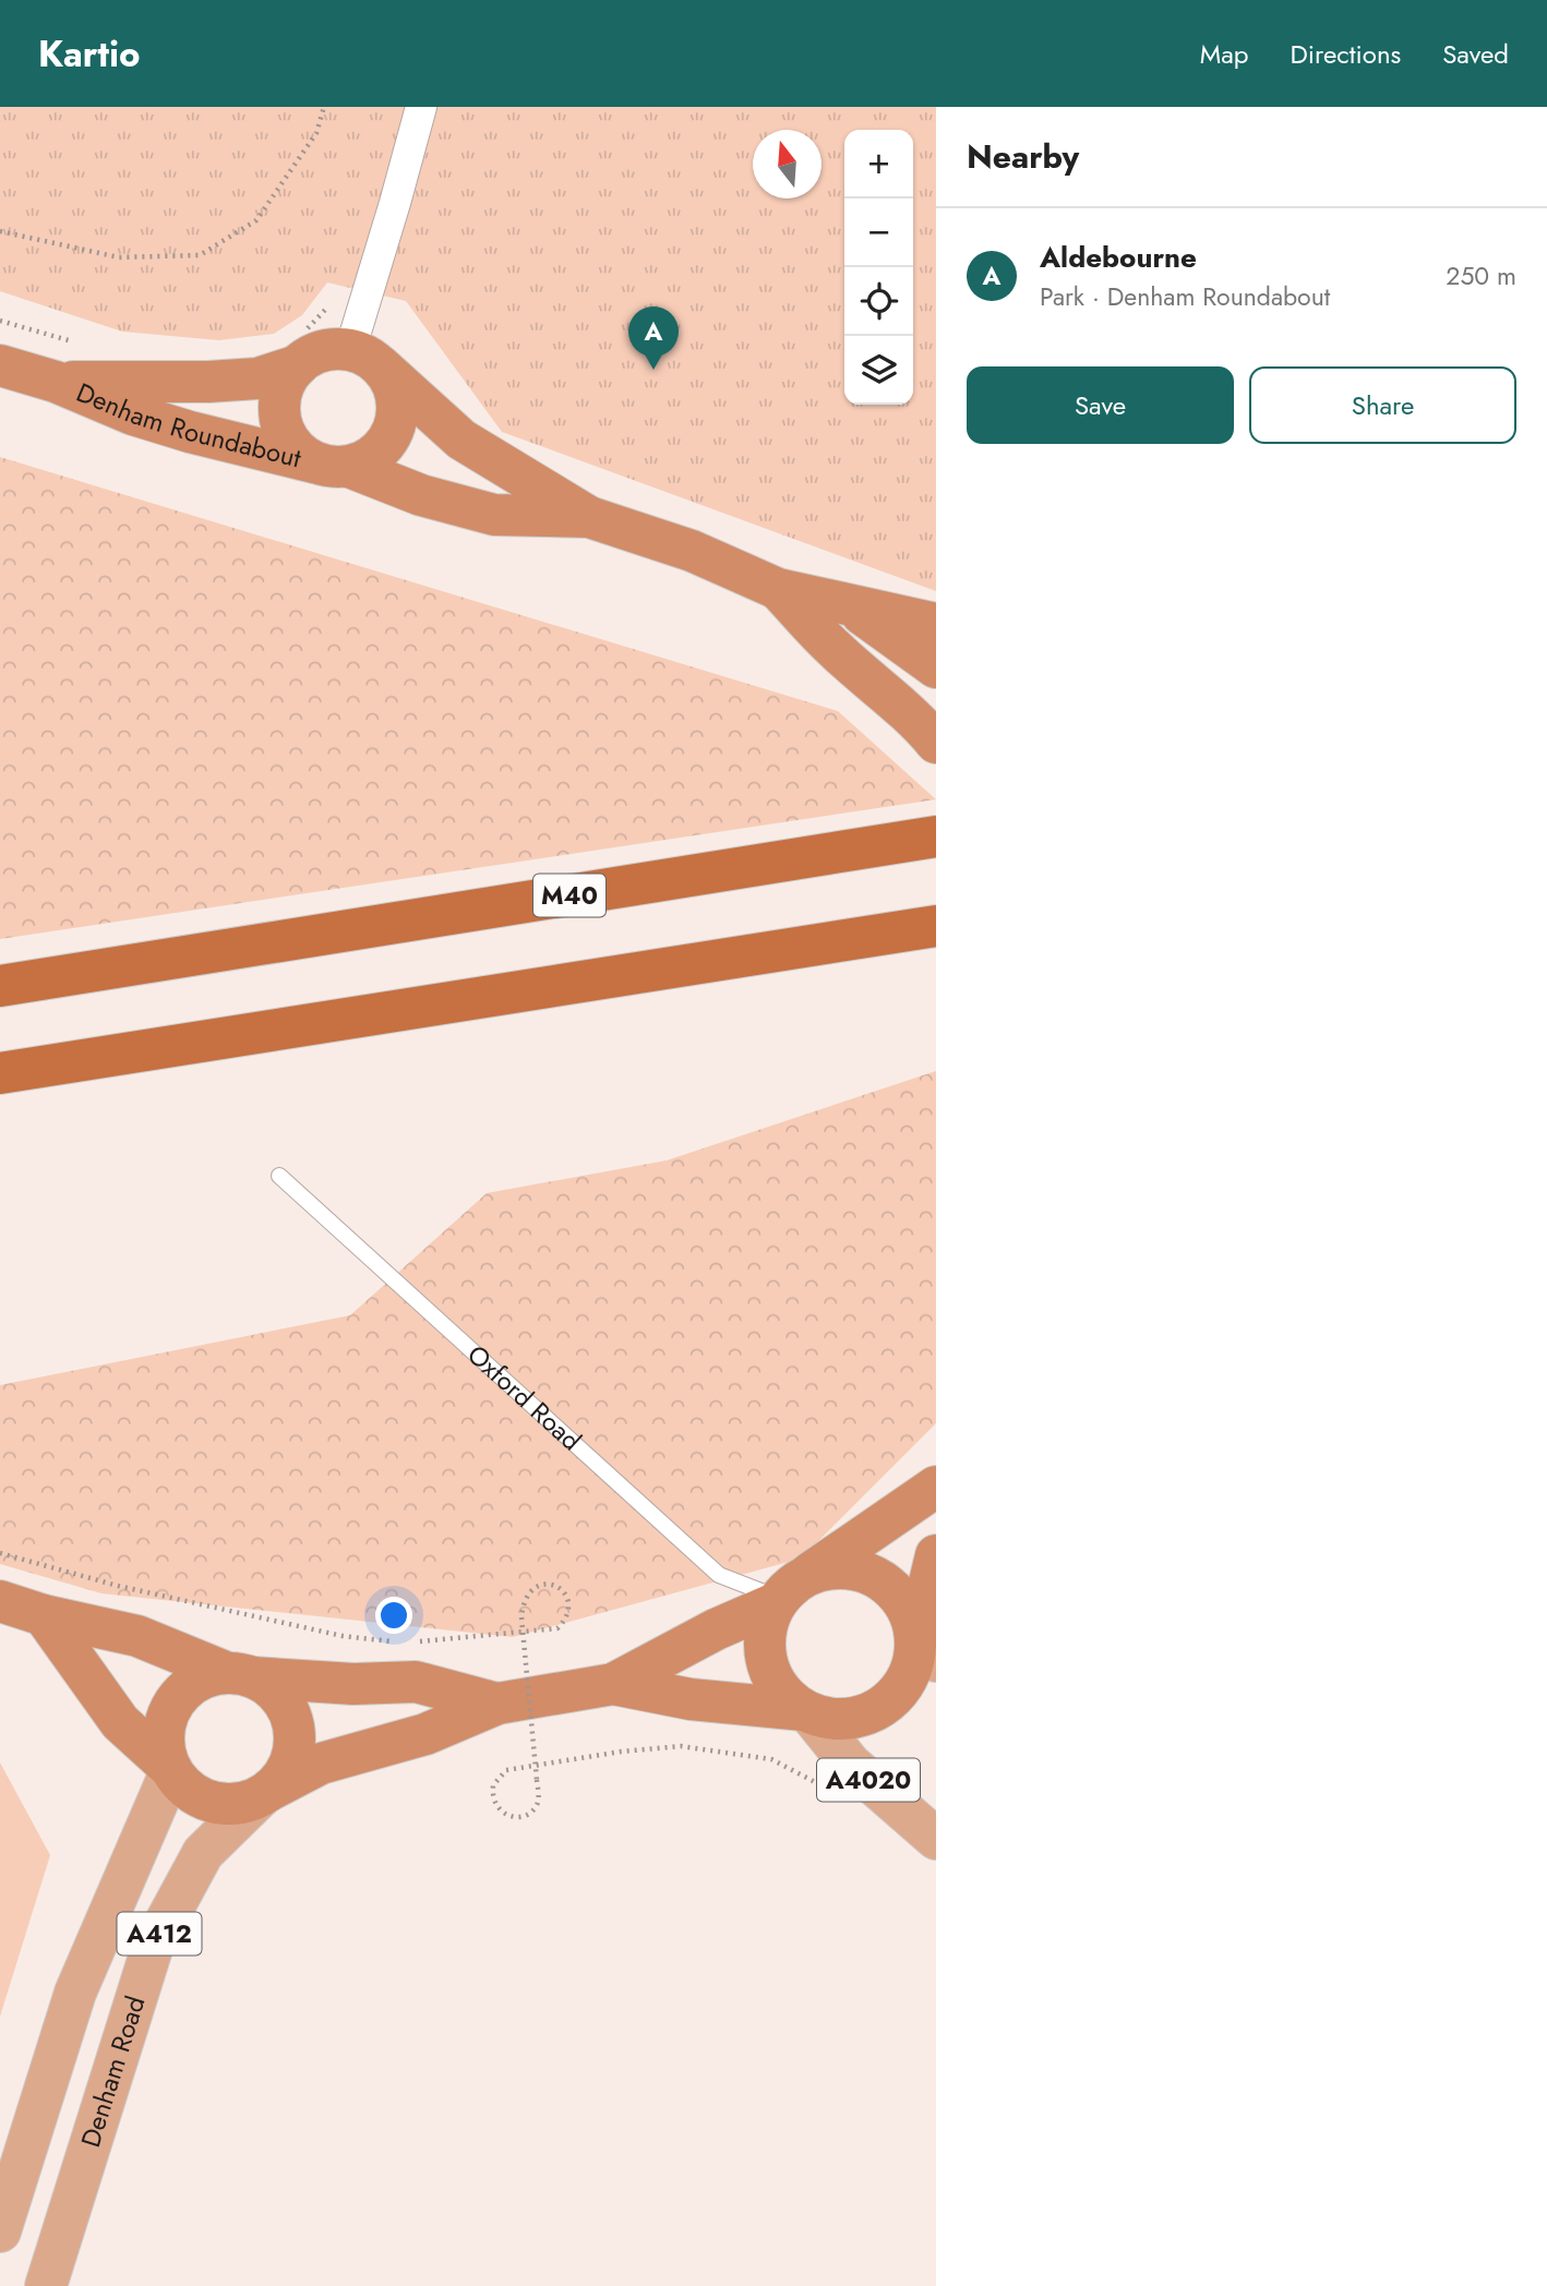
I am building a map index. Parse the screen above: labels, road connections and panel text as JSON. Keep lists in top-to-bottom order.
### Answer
{
  "streets": {
    "highway": ["Denham Roundabout", "M40"],
    "main road": ["A4020", "A412", "Denham Road"],
    "lane": ["Oxford Road"]
  },
  "crossings": [
    ["Oxford Road", "A4020"],
    ["A412", "Denham Road"]
  ],
  "north": "top",
  "page": {
    "header": "Kartio",
    "nav": ["Map", "Directions", "Saved"],
    "heading": "Nearby",
    "map_buttons": ["+", "−"],
    "list": [
      {
        "mark": "A",
        "name": "Aldebourne",
        "note": "Park · Denham Roundabout",
        "value": "250 m"
      }
    ],
    "pins": "A",
    "buttons": ["Save", "Share"]
  }
}
